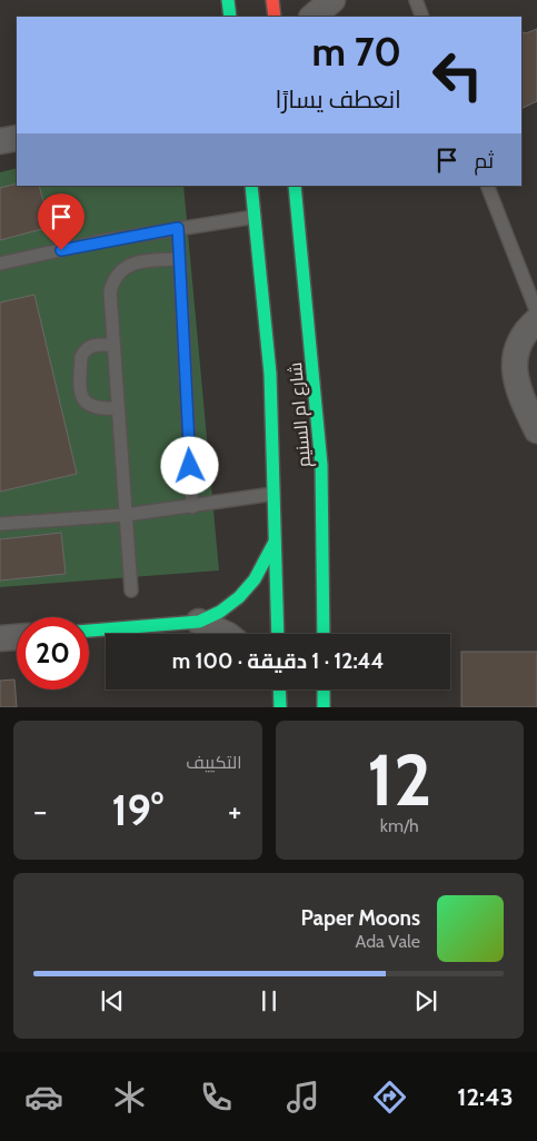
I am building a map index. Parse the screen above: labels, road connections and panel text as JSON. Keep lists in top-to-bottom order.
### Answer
{
  "streets": {
    "main road": ["شارع ام السنيم"]
  },
  "page": {
    "turn": ["70 m", "انعطف يسارًا"],
    "then": "ثم",
    "limit": "20",
    "trip": "12:44 · 1 دقيقة · 100 m",
    "tile": [
      ["12", "km/h"],
      "التكييف"
    ],
    "heat": ["−", "19°", "+"],
    "song": ["Paper Moons", "Ada Vale"],
    "tabs": "12:43"
  }
}
